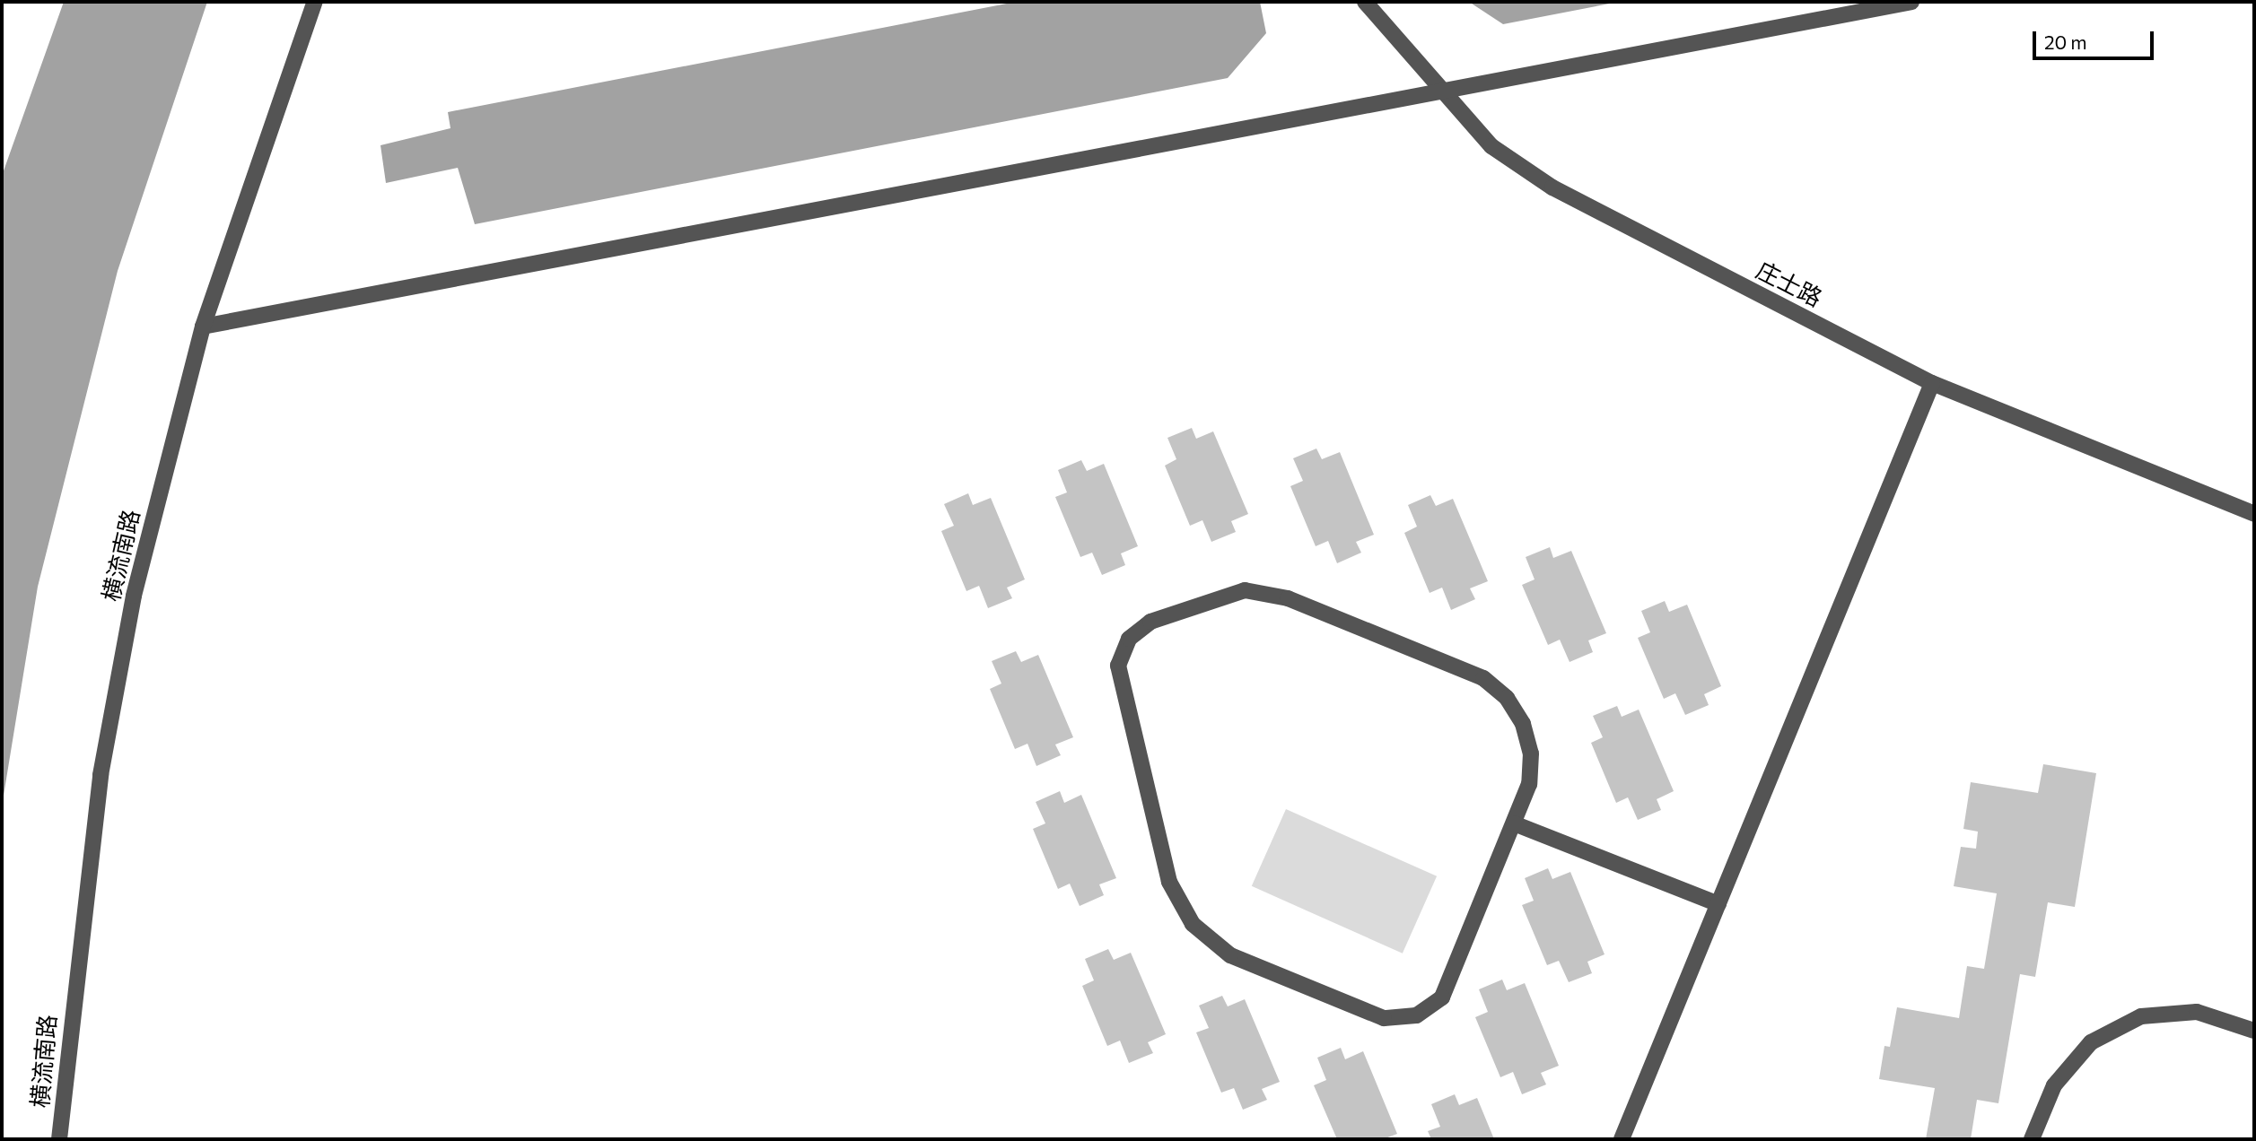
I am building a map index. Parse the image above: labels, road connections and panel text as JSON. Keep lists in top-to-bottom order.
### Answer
{
  "streets": {
    "street": ["庄士路", "横流南路"]
  },
  "scale_bar": "20 m"
}
